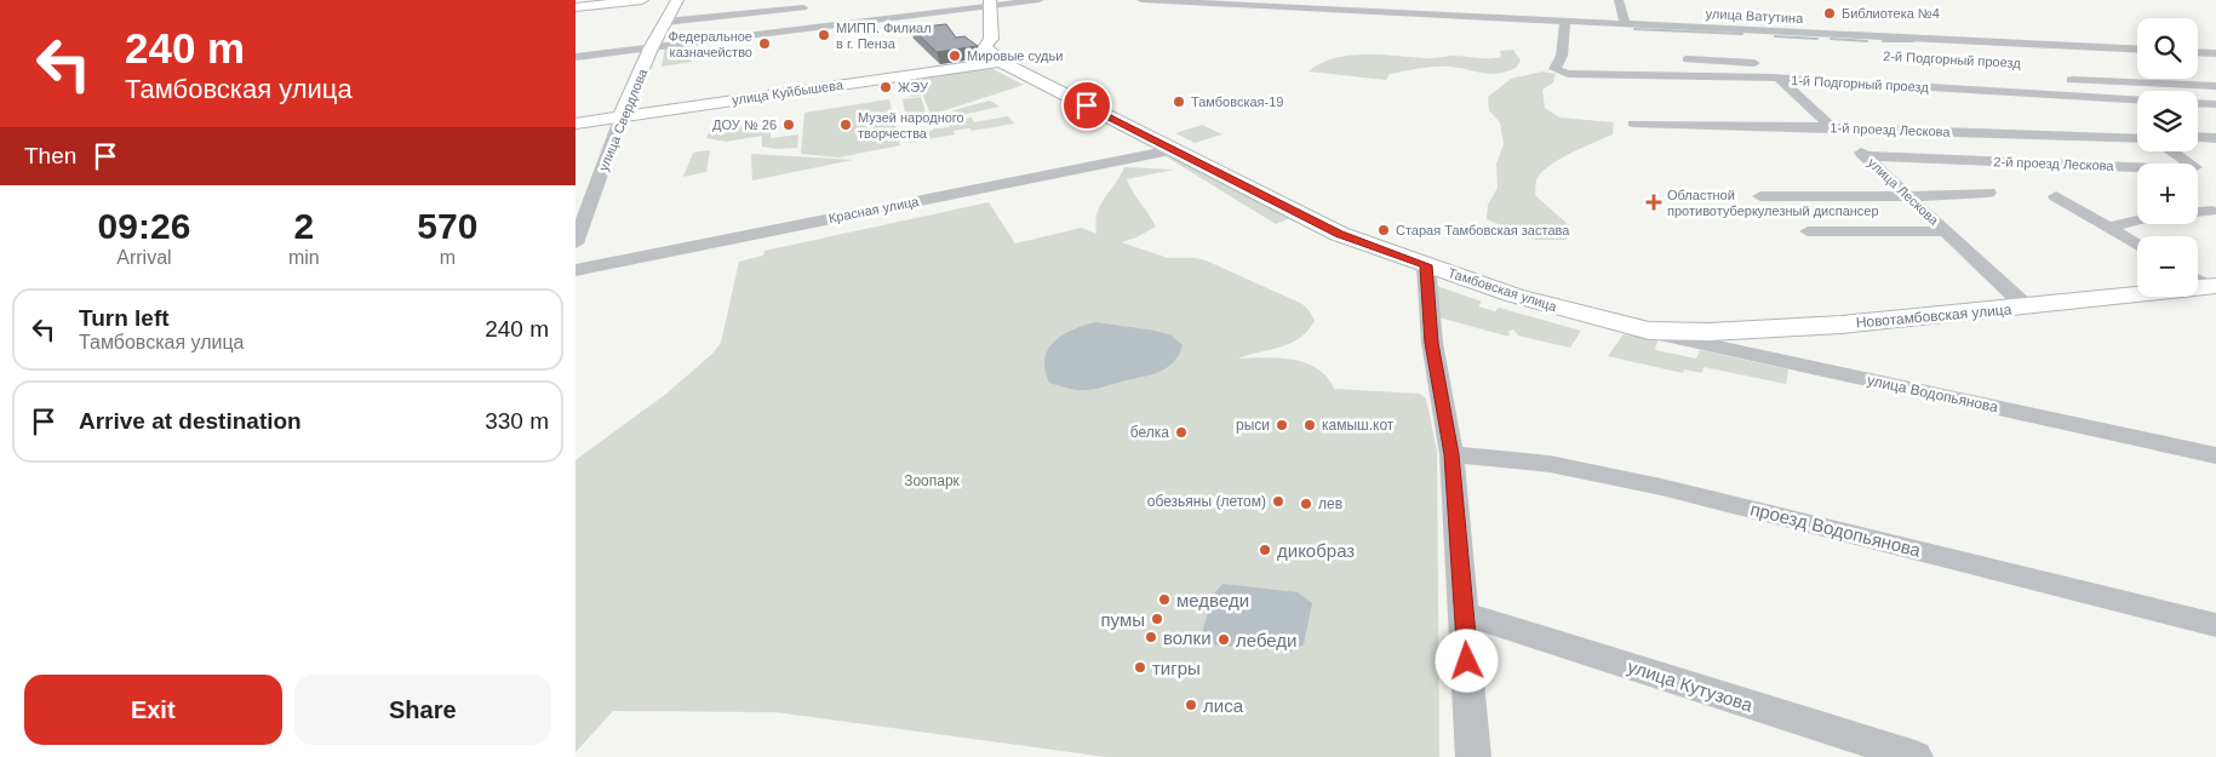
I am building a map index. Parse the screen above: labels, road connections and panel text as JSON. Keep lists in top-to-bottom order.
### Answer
{
  "streets": {
    "main road": [
      "улица Куйбышева",
      "улица Свердлова",
      "Тамбовская улица",
      "Новотамбовская улица"
    ],
    "street": [
      "улица Ватутина",
      "1-й Подгорный проезд",
      "1-й проезд Лескова",
      "2-й проезд Лескова",
      "улица Лескова",
      "Красная улица",
      "улица Водопьянова",
      "проезд Водопьянова",
      "улица Кутузова"
    ]
  },
  "crossings": [
    ["улица Ватутина", "1-й Подгорный проезд"],
    ["улица Ватутина", "улица Лескова"],
    ["1-й Подгорный проезд", "улица Лескова"],
    ["улица Куйбышева", "улица Свердлова"],
    ["улица Куйбышева", "Тамбовская улица"],
    ["1-й проезд Лескова", "улица Лескова"],
    ["2-й проезд Лескова", "улица Лескова"],
    ["улица Лескова", "Новотамбовская улица"],
    ["Красная улица", "Тамбовская улица"],
    ["Тамбовская улица", "Новотамбовская улица"],
    ["Тамбовская улица", "улица Водопьянова"],
    ["Новотамбовская улица", "улица Водопьянова"]
  ],
  "parks": ["Зоопарк"],
  "places": {
    "other": [
      "Библиотека №4",
      "МИПП. Филиал в г. Пенза",
      "Федеральное казначейство",
      "Мировые судьи",
      "ЖЭУ",
      "Тамбовская-19",
      "ДОУ № 26",
      "Музей народного творчества",
      "Старая Тамбовская застава",
      "рыси",
      "камыш.кот",
      "белка",
      "обезьяны (летом)",
      "лев",
      "дикобраз",
      "медведи",
      "пумы",
      "волки",
      "лебеди",
      "тигры",
      "лиса"
    ],
    "health": ["Областной противотуберкулезный диспансер"]
  },
  "page": {
    "turn": ["240 m", "Тамбовская улица"],
    "map_buttons": ["+", "−"],
    "then": "Then",
    "eta": [
      "09:26",
      "Arrival",
      "2",
      "min",
      "570",
      "m"
    ],
    "list": [
      {
        "name": "Turn left",
        "note": "Тамбовская улица",
        "value": "240 m"
      },
      {
        "name": "Arrive at destination",
        "value": "330 m"
      }
    ],
    "buttons": ["Exit", "Share"]
  }
}
